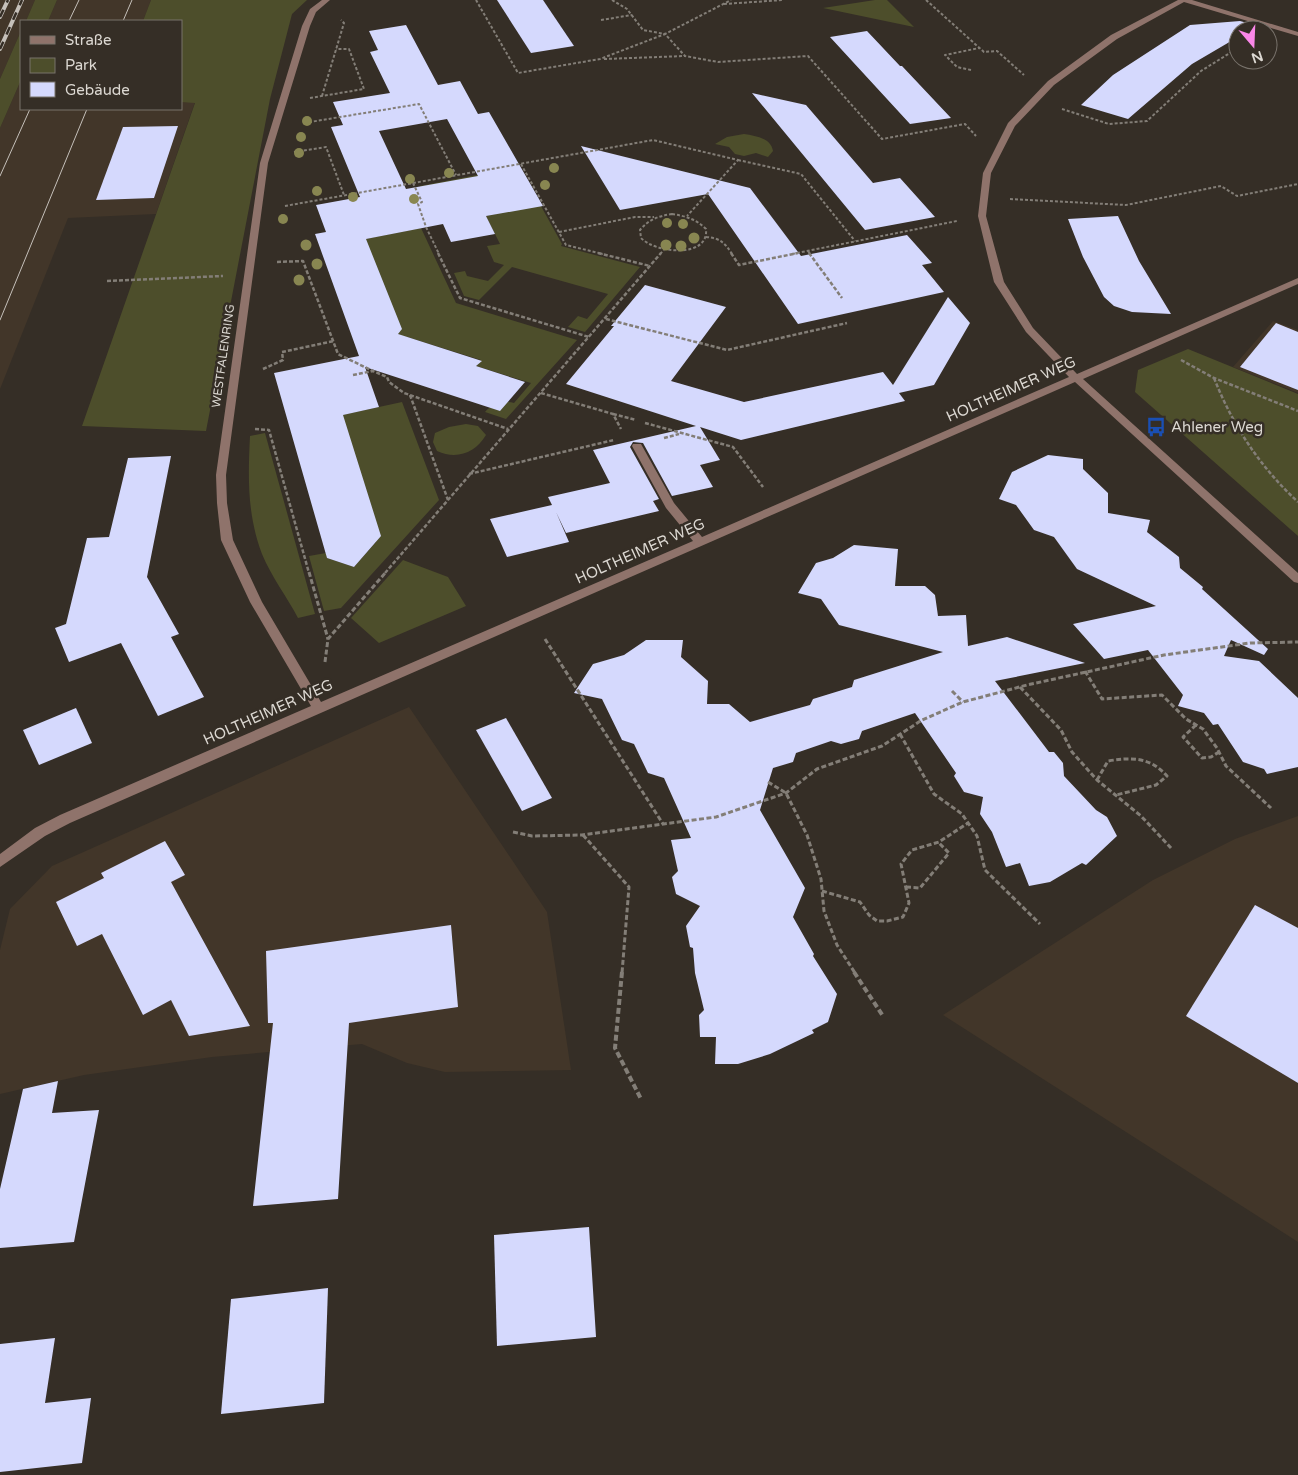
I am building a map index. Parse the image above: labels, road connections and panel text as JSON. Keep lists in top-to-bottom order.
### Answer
{
  "streets": {
    "street": ["WESTFALENRING", "HOLTHEIMER WEG"]
  },
  "crossings": [
    ["WESTFALENRING", "HOLTHEIMER WEG"]
  ],
  "places": {
    "bus stop": ["Ahlener Weg"]
  },
  "legend": ["Straße", "Park", "Gebäude"],
  "north": "bottom"
}
